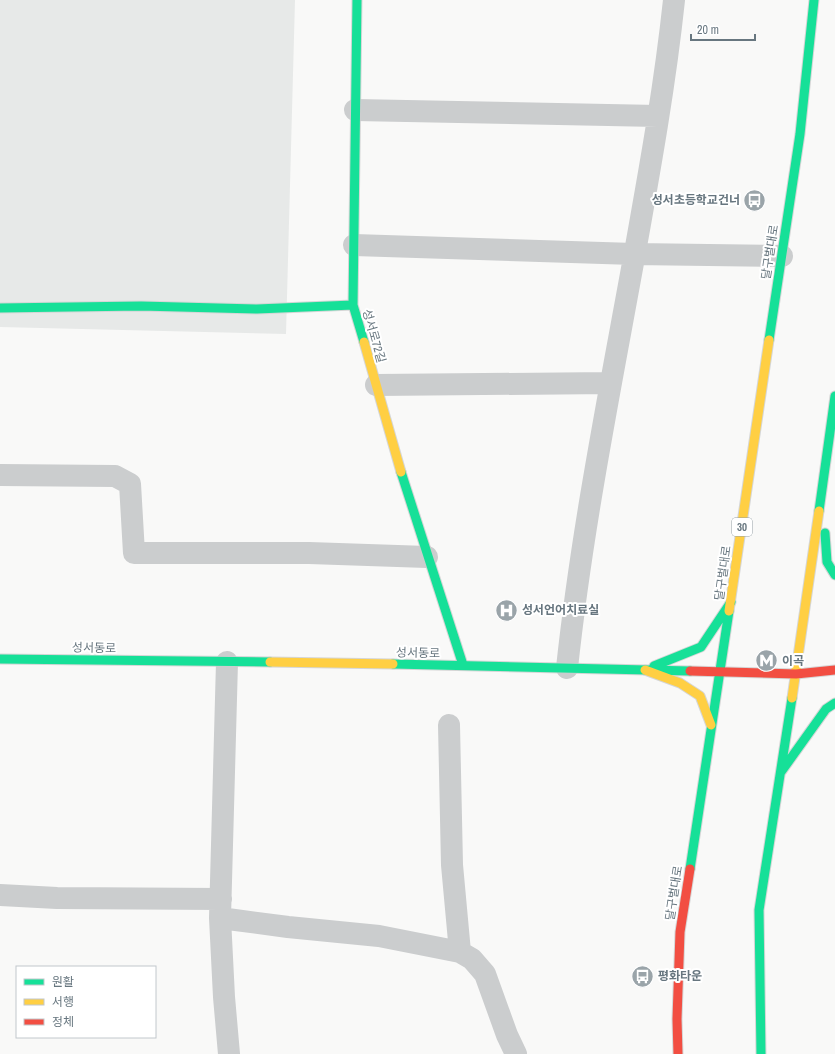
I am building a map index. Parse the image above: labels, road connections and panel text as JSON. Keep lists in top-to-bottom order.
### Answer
{
  "streets": {
    "main road": [
      "달구벌대로",
      "성서로72길",
      "30",
      "성서동로"
    ]
  },
  "crossings": [
    ["달구벌대로", "성서동로"],
    ["성서로72길", "성서동로"]
  ],
  "places": {
    "bus stop": ["성서초등학교건너", "평화타운"],
    "hospital": ["성서언어치료실"],
    "metro station": ["이곡"]
  },
  "legend": ["원활", "서행", "정체"],
  "scale_bar": "20 m"
}
